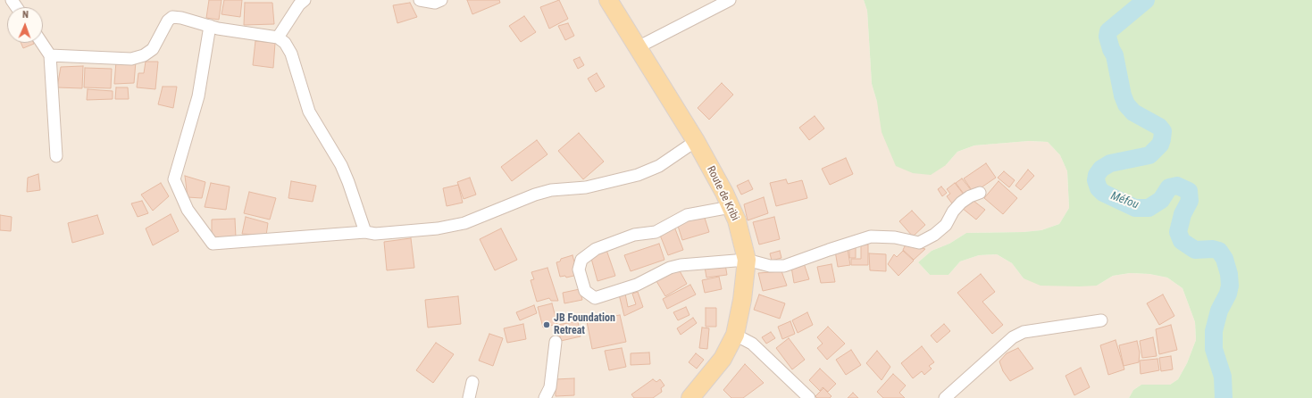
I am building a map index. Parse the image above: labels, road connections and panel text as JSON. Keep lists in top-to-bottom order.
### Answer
{
  "streets": {
    "main road": ["Route de Kribi"]
  },
  "water": ["Méfou"],
  "places": ["JB Foundation Retreat"],
  "north": "top"
}
